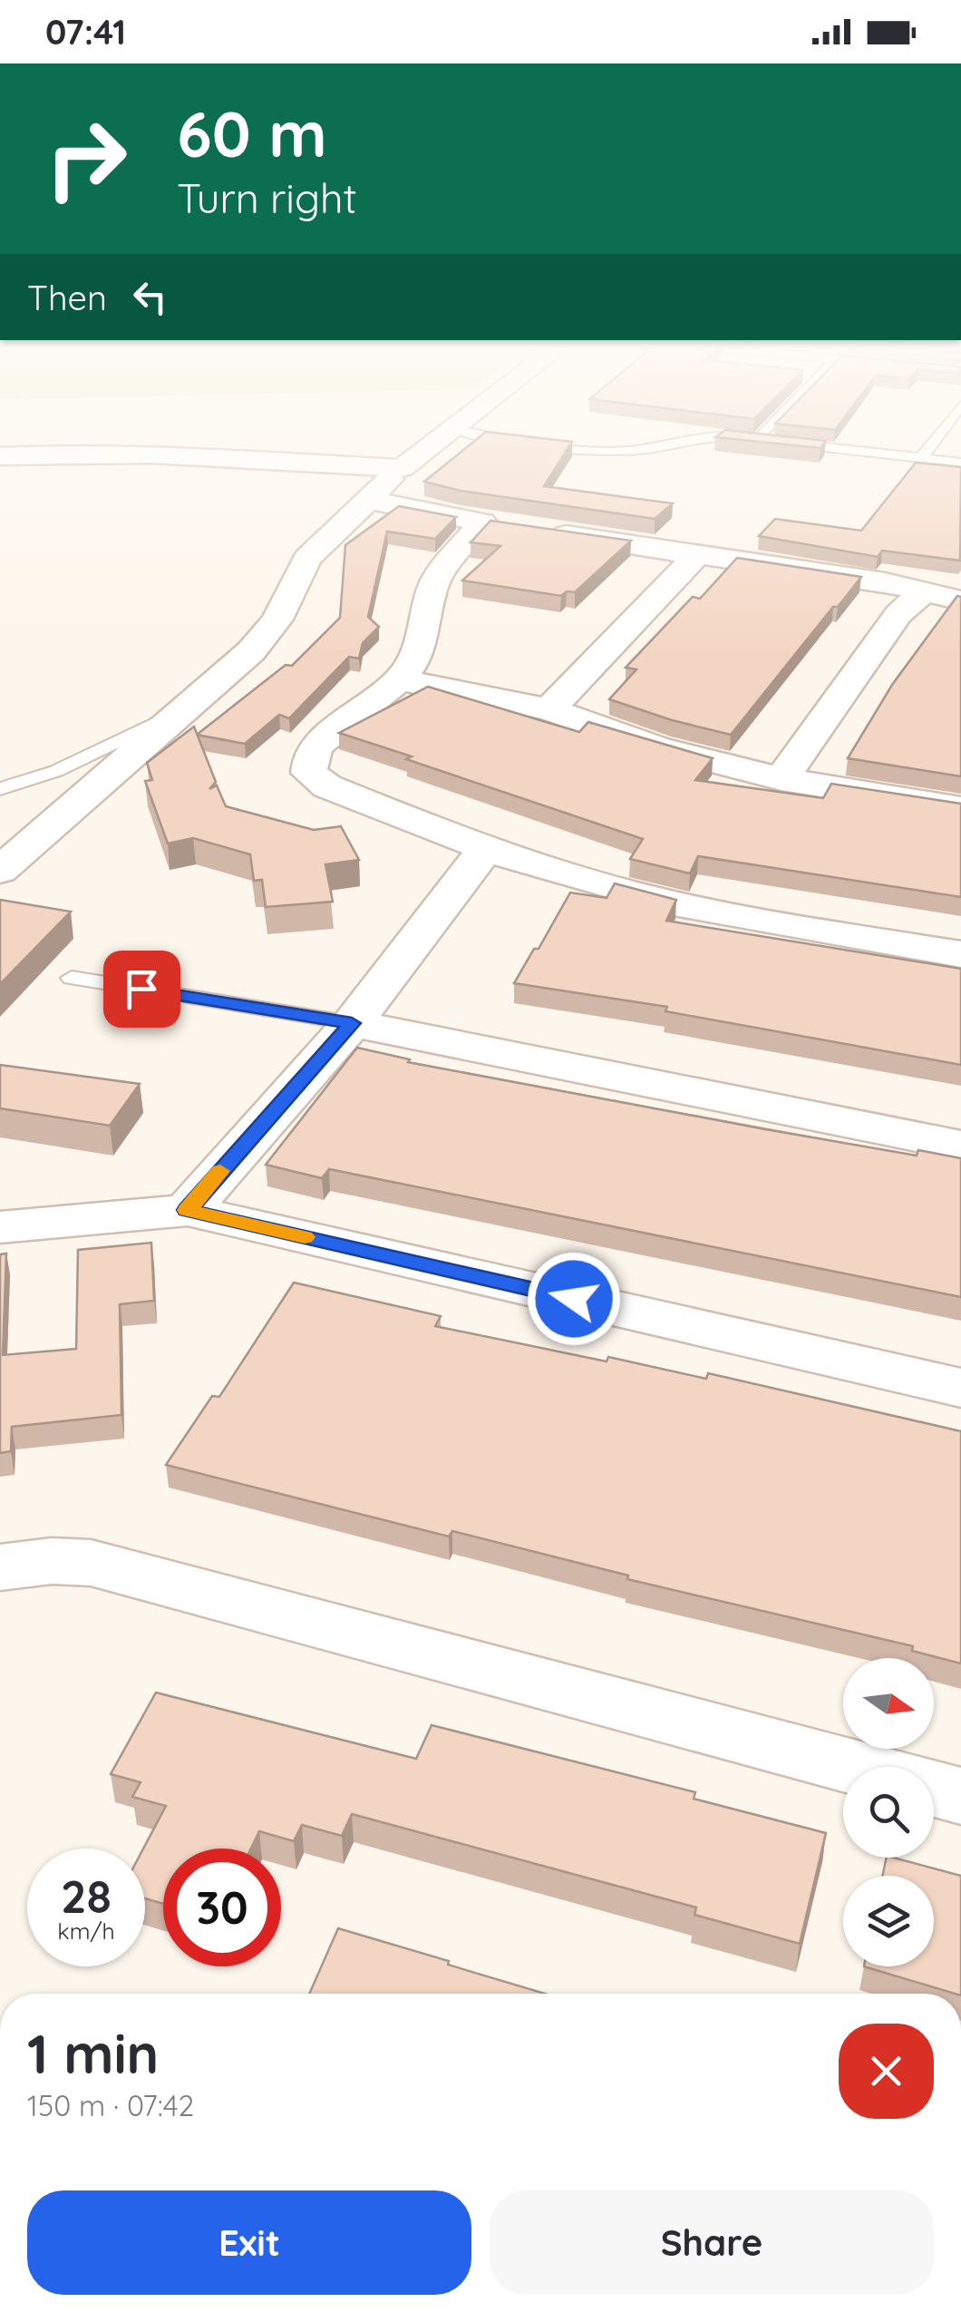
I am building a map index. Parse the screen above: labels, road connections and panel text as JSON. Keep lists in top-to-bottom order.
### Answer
{
  "north": "right",
  "page": {
    "status": "07:41",
    "turn": ["60 m", "Turn right"],
    "then": "Then",
    "speed": "28 km/h",
    "limit": "30",
    "heading": ["1 min", "150 m · 07:42"],
    "buttons": ["Exit", "Share"]
  }
}
